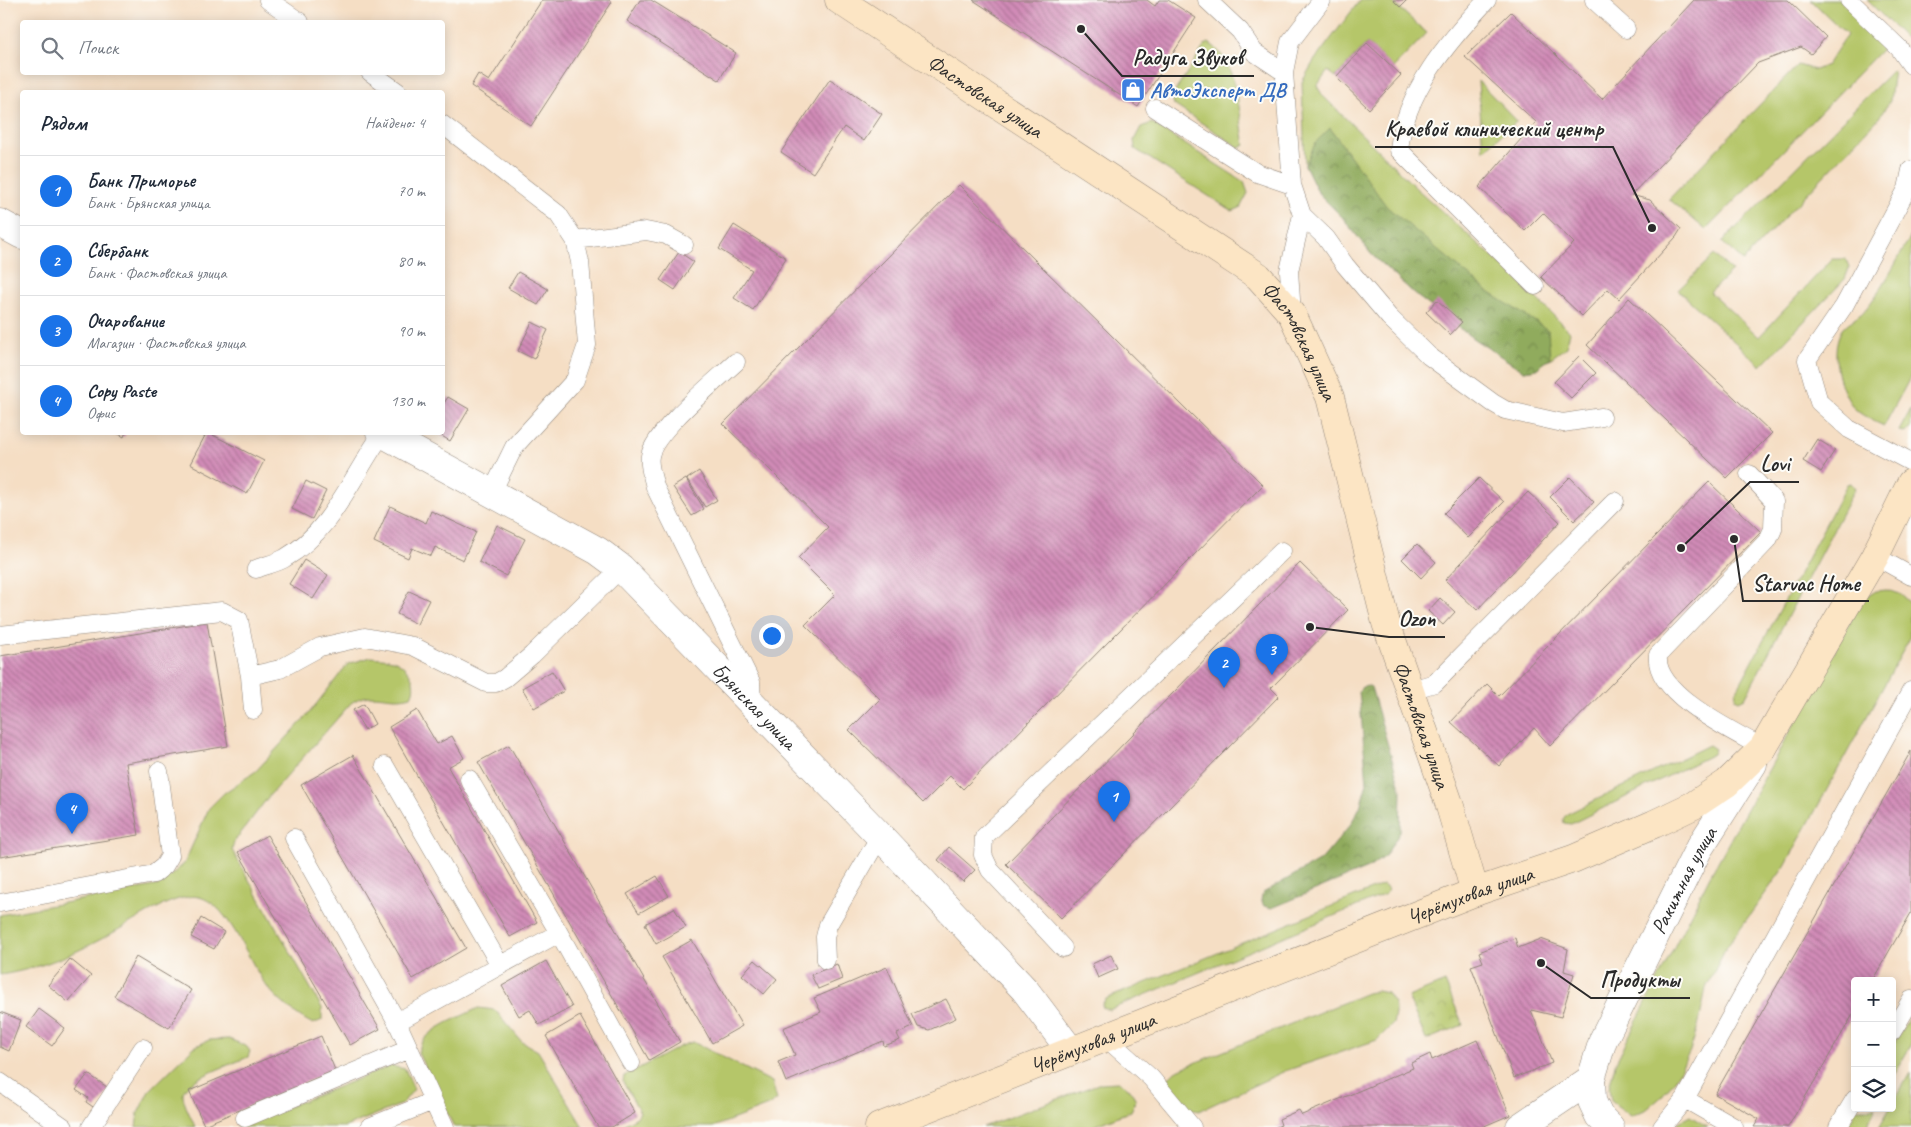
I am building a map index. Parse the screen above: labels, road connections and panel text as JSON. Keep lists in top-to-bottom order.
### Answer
{
  "streets": {
    "main road": ["Фастовская улица", "Черёмуховая улица"],
    "street": ["Брянская улица", "Ракитная улица"]
  },
  "crossings": [
    ["Фастовская улица", "Черёмуховая улица"],
    ["Брянская улица", "Черёмуховая улица"],
    ["Ракитная улица", "Черёмуховая улица"]
  ],
  "places": {
    "other": [
      "Радуга Звуков",
      "Краевой клинический центр",
      "Starvac Home",
      "Lovi",
      "Ozon",
      "Продукты"
    ],
    "shop": ["АвтоЭксперт ДВ"]
  },
  "page": {
    "search": "Поиск",
    "heading": ["Рядом", "Найдено: 4"],
    "list": [
      {
        "mark": "1",
        "name": "Банк Приморье",
        "note": "Банк · Брянская улица",
        "value": "70 m"
      },
      {
        "mark": "2",
        "name": "Сбербанк",
        "note": "Банк · Фастовская улица",
        "value": "80 m"
      },
      {
        "mark": "3",
        "name": "Очарование",
        "note": "Магазин · Фастовская улица",
        "value": "90 m"
      },
      {
        "mark": "4",
        "name": "Copy Paste",
        "note": "Офис",
        "value": "130 m"
      }
    ],
    "pins": [
      "3",
      "2",
      "1",
      "4"
    ],
    "map_buttons": ["+", "−"]
  }
}
